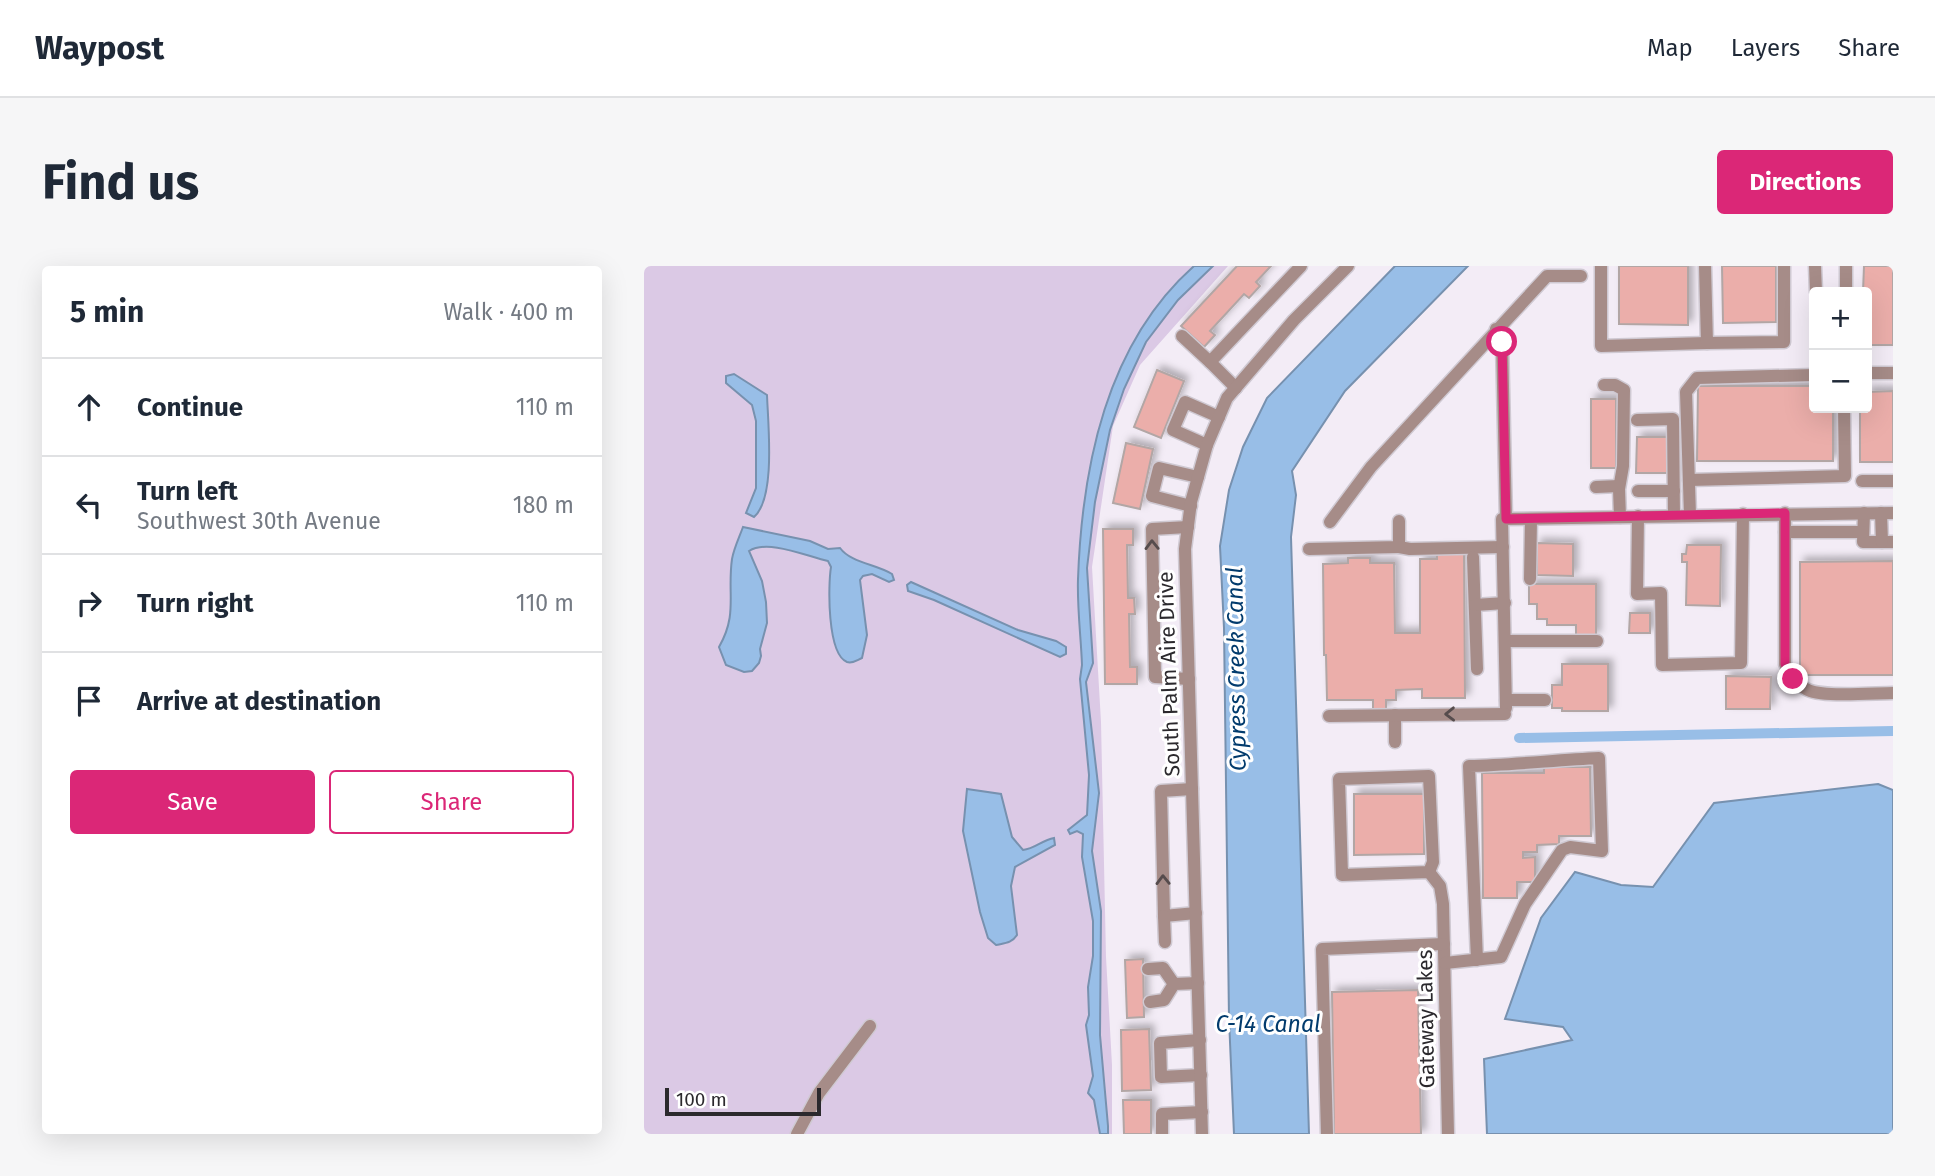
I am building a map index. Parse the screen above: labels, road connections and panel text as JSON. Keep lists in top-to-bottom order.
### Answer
{
  "streets": {
    "street": ["South Palm Aire Drive", "Gateway Lakes"]
  },
  "water": ["Cypress Creek Canal", "C-14 Canal"],
  "scale_bar": "100 m",
  "page": {
    "header": "Waypost",
    "nav": ["Map", "Layers", "Share"],
    "buttons": [
      "Directions",
      ["Save", "Share"]
    ],
    "title": "Find us",
    "heading": ["5 min", "Walk · 400 m"],
    "map_buttons": ["+", "−"],
    "list": [
      ["Continue", "110 m"],
      ["Turn left", "Southwest 30th Avenue", "180 m"],
      ["Turn right", "110 m"],
      "Arrive at destination"
    ],
    "scale": "100 m"
  }
}
